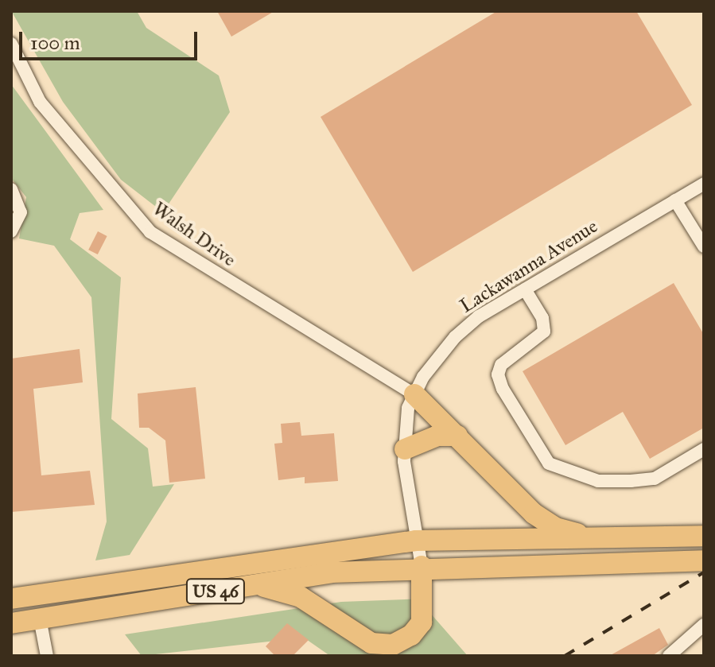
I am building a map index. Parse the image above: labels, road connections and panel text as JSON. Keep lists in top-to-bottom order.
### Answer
{
  "streets": {
    "highway": ["US 46"],
    "street": ["Walsh Drive", "Lackawanna Avenue"]
  },
  "crossings": [
    ["Walsh Drive", "Lackawanna Avenue"],
    ["Lackawanna Avenue", "US 46"]
  ],
  "scale_bar": "100 m"
}
